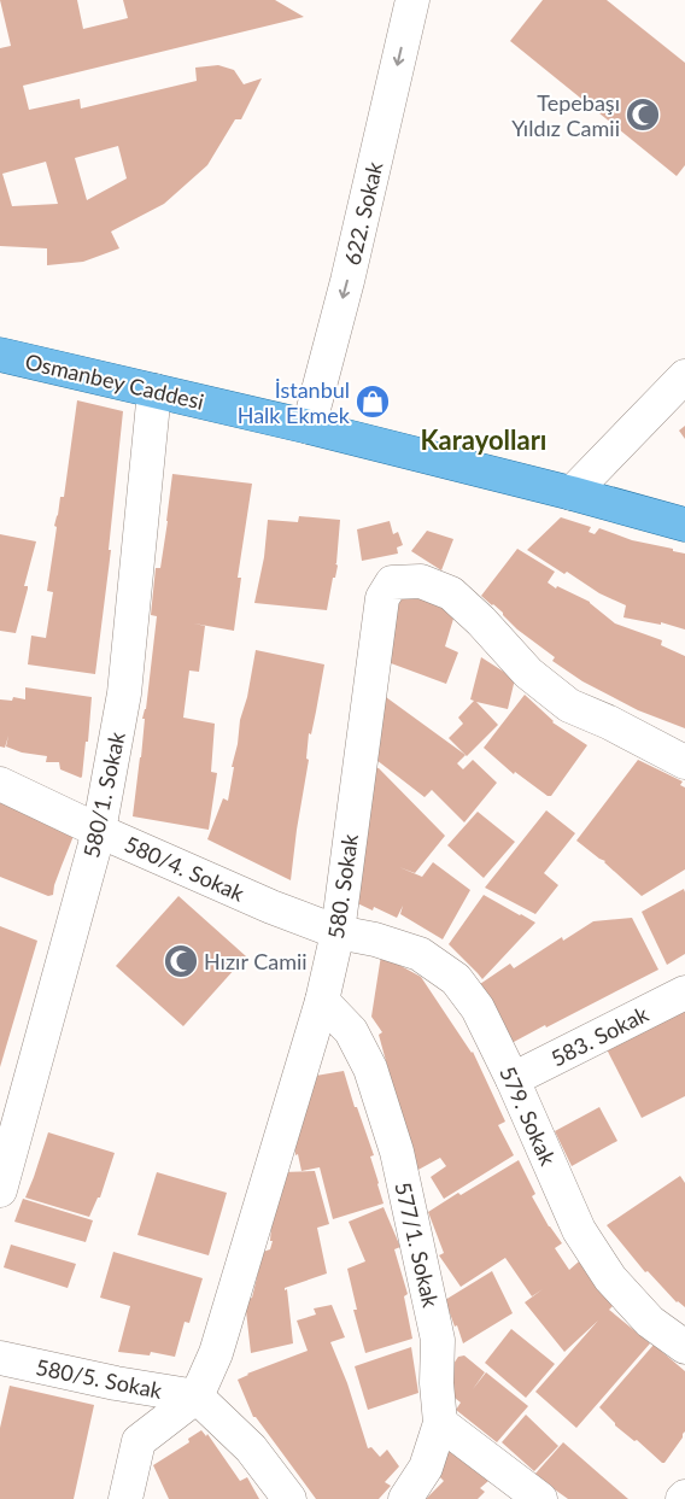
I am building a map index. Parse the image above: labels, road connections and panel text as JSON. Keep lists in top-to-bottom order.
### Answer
{
  "streets": {
    "main road": ["Osmanbey Caddesi"],
    "street": [
      "622. Sokak",
      "580/1. Sokak",
      "580/4. Sokak",
      "580. Sokak",
      "583. Sokak",
      "579. Sokak",
      "577/1. Sokak",
      "580/5. Sokak"
    ]
  },
  "crossings": [
    ["622. Sokak", "Osmanbey Caddesi"],
    ["Osmanbey Caddesi", "580/1. Sokak"],
    ["580/1. Sokak", "580/4. Sokak"],
    ["580/4. Sokak", "580. Sokak"],
    ["580/4. Sokak", "579. Sokak"],
    ["580. Sokak", "579. Sokak"],
    ["580. Sokak", "577/1. Sokak"],
    ["580. Sokak", "580/5. Sokak"],
    ["583. Sokak", "579. Sokak"]
  ],
  "one_way": ["622. Sokak"],
  "districts": ["Karayolları"],
  "places": {
    "mosque": ["Tepebaşı Yıldız Camii", "Hızır Camii"],
    "shop": ["İstanbul Halk Ekmek"]
  }
}
